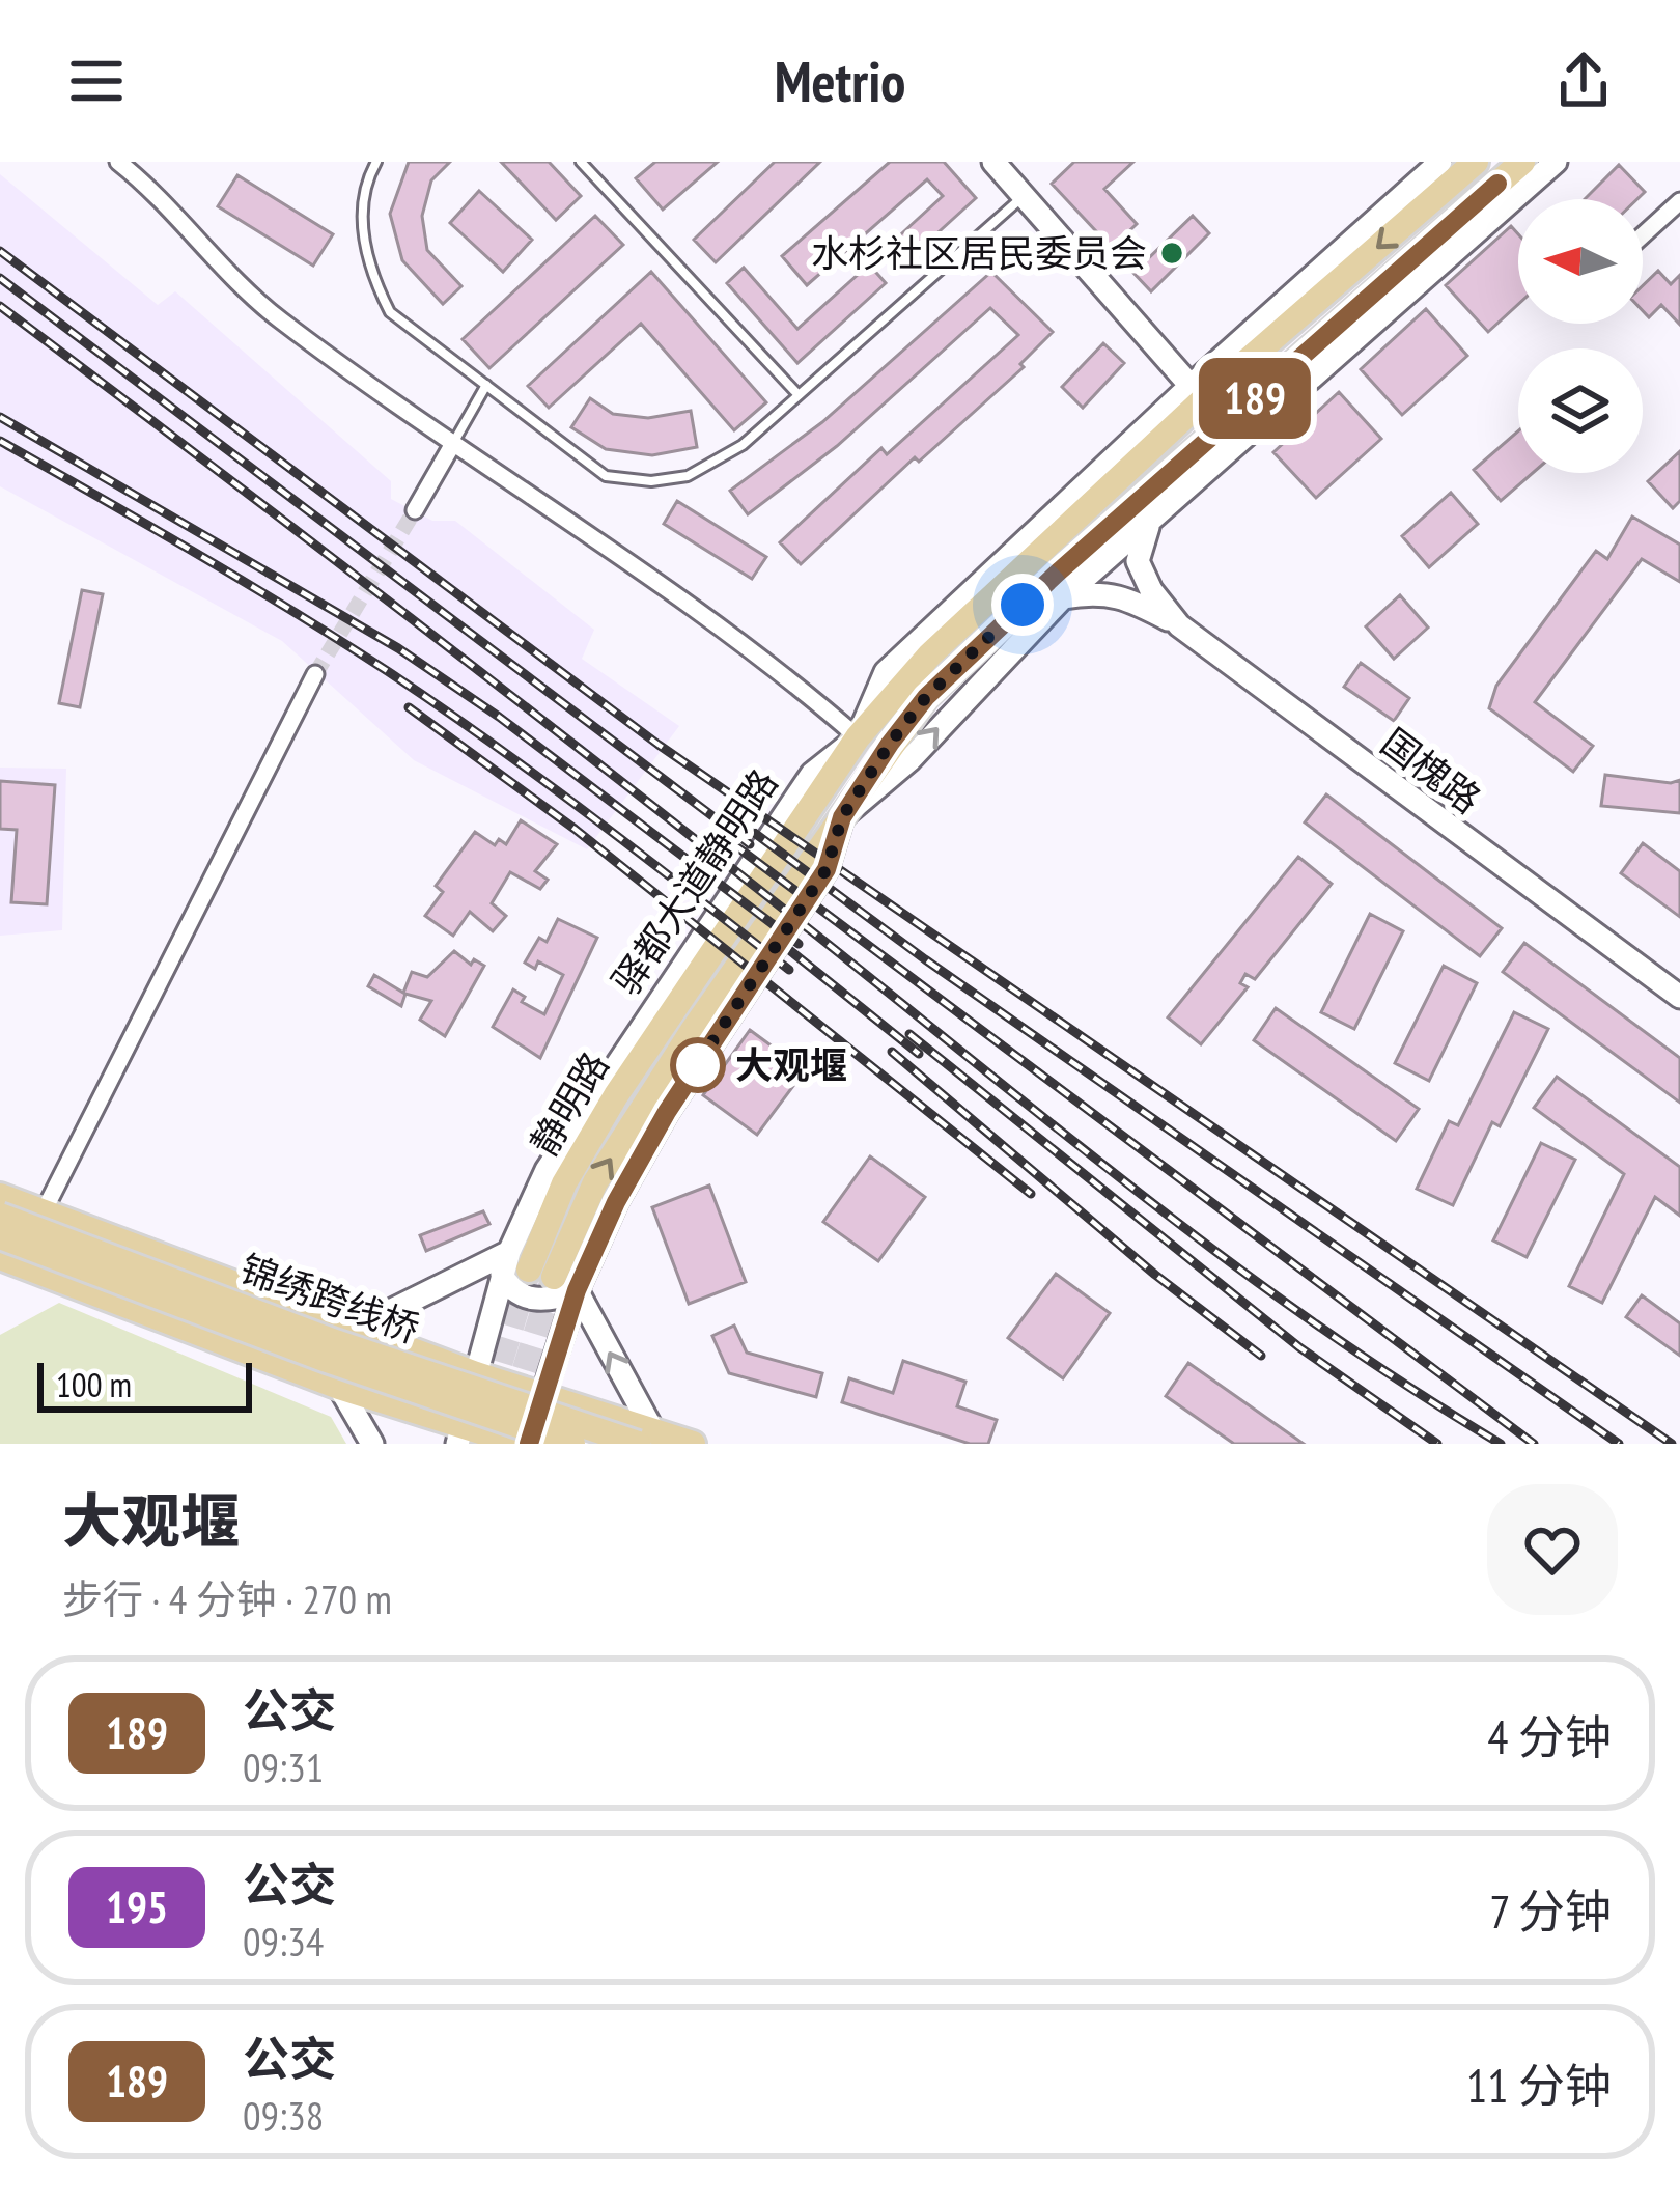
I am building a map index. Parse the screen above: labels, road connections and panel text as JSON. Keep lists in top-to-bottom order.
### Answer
{
  "streets": {
    "main road": ["静明路", "锦绣跨线桥"],
    "street": ["国槐路"]
  },
  "places": ["水杉社区居民委员会", "大观堰"],
  "lines": ["bus line 189"],
  "scale_bar": "100 m",
  "north": "left",
  "page": {
    "header": "Metrio",
    "on_map": "189",
    "scale": "100 m",
    "heading": ["大观堰", "步行 · 4 分钟 · 270 m"],
    "list": [
      {
        "mark": "189",
        "name": "公交",
        "note": "09:31",
        "value": "4 分钟"
      },
      {
        "mark": "195",
        "name": "公交",
        "note": "09:34",
        "value": "7 分钟"
      },
      {
        "mark": "189",
        "name": "公交",
        "note": "09:38",
        "value": "11 分钟"
      }
    ]
  }
}
